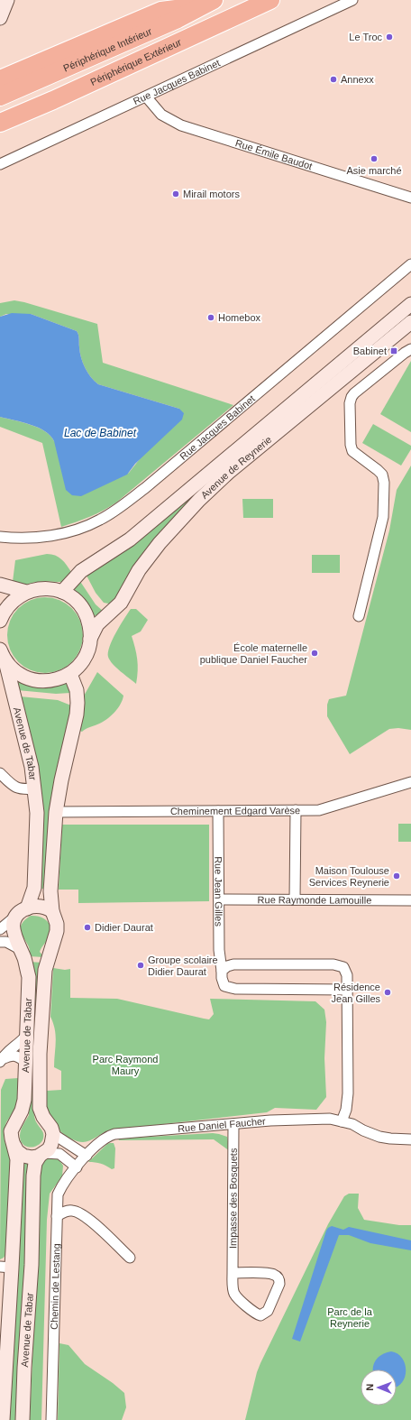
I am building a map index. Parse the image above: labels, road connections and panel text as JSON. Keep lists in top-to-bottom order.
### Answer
{
  "streets": {
    "highway": ["Périphérique Intérieur", "Périphérique Extérieur"],
    "main road": ["Avenue de Reynerie", "Avenue de Tabar"],
    "street": [
      "Rue Jacques Babinet",
      "Rue Émile Baudot",
      "Cheminement Edgard Varèse",
      "Rue Jean Gilles",
      "Rue Raymonde Lamouille",
      "Rue Daniel Faucher",
      "Impasse des Bosquets",
      "Chemin de Lestang"
    ]
  },
  "crossings": [
    ["Rue Jacques Babinet", "Rue Émile Baudot"],
    ["Avenue de Tabar", "Cheminement Edgard Varèse"],
    ["Cheminement Edgard Varèse", "Rue Jean Gilles"],
    ["Rue Jean Gilles", "Rue Raymonde Lamouille"],
    ["Rue Daniel Faucher", "Impasse des Bosquets"],
    ["Rue Daniel Faucher", "Chemin de Lestang"]
  ],
  "water": ["Lac de Babinet"],
  "parks": ["Parc Raymond Maury", "Parc de la Reynerie"],
  "places": {
    "other": [
      "Le Troc",
      "Annexx",
      "Asie marché",
      "Mirail motors",
      "Homebox",
      "École maternelle publique Daniel Faucher",
      "Maison Toulouse Services Reynerie",
      "Didier Daurat",
      "Groupe scolaire Didier Daurat",
      "Résidence Jean Gilles"
    ],
    "transit": ["Babinet"]
  },
  "north": "left"
}
